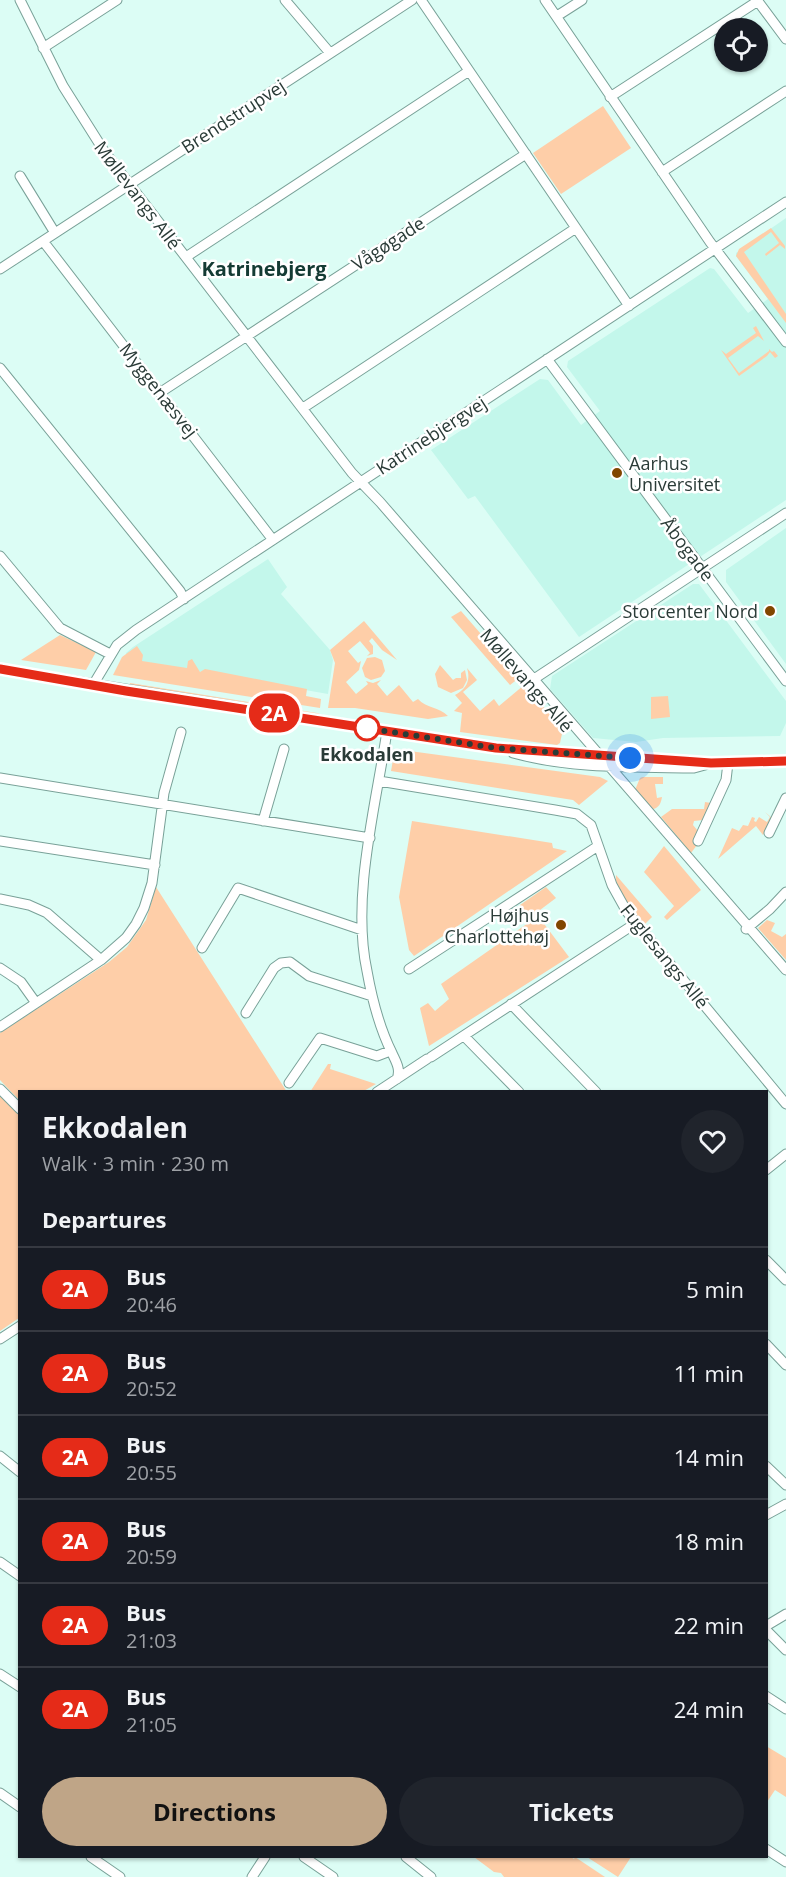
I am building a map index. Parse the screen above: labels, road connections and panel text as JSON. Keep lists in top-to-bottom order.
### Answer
{
  "streets": {
    "street": [
      "Brendstrupvej",
      "Møllevangs Allé",
      "Vågøgade",
      "Myggenæsvej",
      "Katrinebjergvej",
      "Åbogade",
      "Fuglesangs Allé"
    ]
  },
  "crossings": [
    ["Brendstrupvej", "Møllevangs Allé"],
    ["Brendstrupvej", "Myggenæsvej"],
    ["Møllevangs Allé", "Vågøgade"],
    ["Møllevangs Allé", "Katrinebjergvej"],
    ["Vågøgade", "Myggenæsvej"],
    ["Myggenæsvej", "Katrinebjergvej"],
    ["Katrinebjergvej", "Åbogade"]
  ],
  "districts": ["Katrinebjerg"],
  "places": [
    "Aarhus Universitet",
    "Storcenter Nord",
    "Ekkodalen",
    "Højhus Charlottehøj"
  ],
  "lines": ["bus line 2A"],
  "page": {
    "on_map": "2A",
    "heading": [
      ["Ekkodalen", "Walk · 3 min · 230 m"],
      "Departures"
    ],
    "list": [
      {
        "mark": "2A",
        "name": "Bus",
        "note": "20:46",
        "value": "5 min"
      },
      {
        "mark": "2A",
        "name": "Bus",
        "note": "20:52",
        "value": "11 min"
      },
      {
        "mark": "2A",
        "name": "Bus",
        "note": "20:55",
        "value": "14 min"
      },
      {
        "mark": "2A",
        "name": "Bus",
        "note": "20:59",
        "value": "18 min"
      },
      {
        "mark": "2A",
        "name": "Bus",
        "note": "21:03",
        "value": "22 min"
      },
      {
        "mark": "2A",
        "name": "Bus",
        "note": "21:05",
        "value": "24 min"
      }
    ],
    "buttons": ["Directions", "Tickets"]
  }
}
